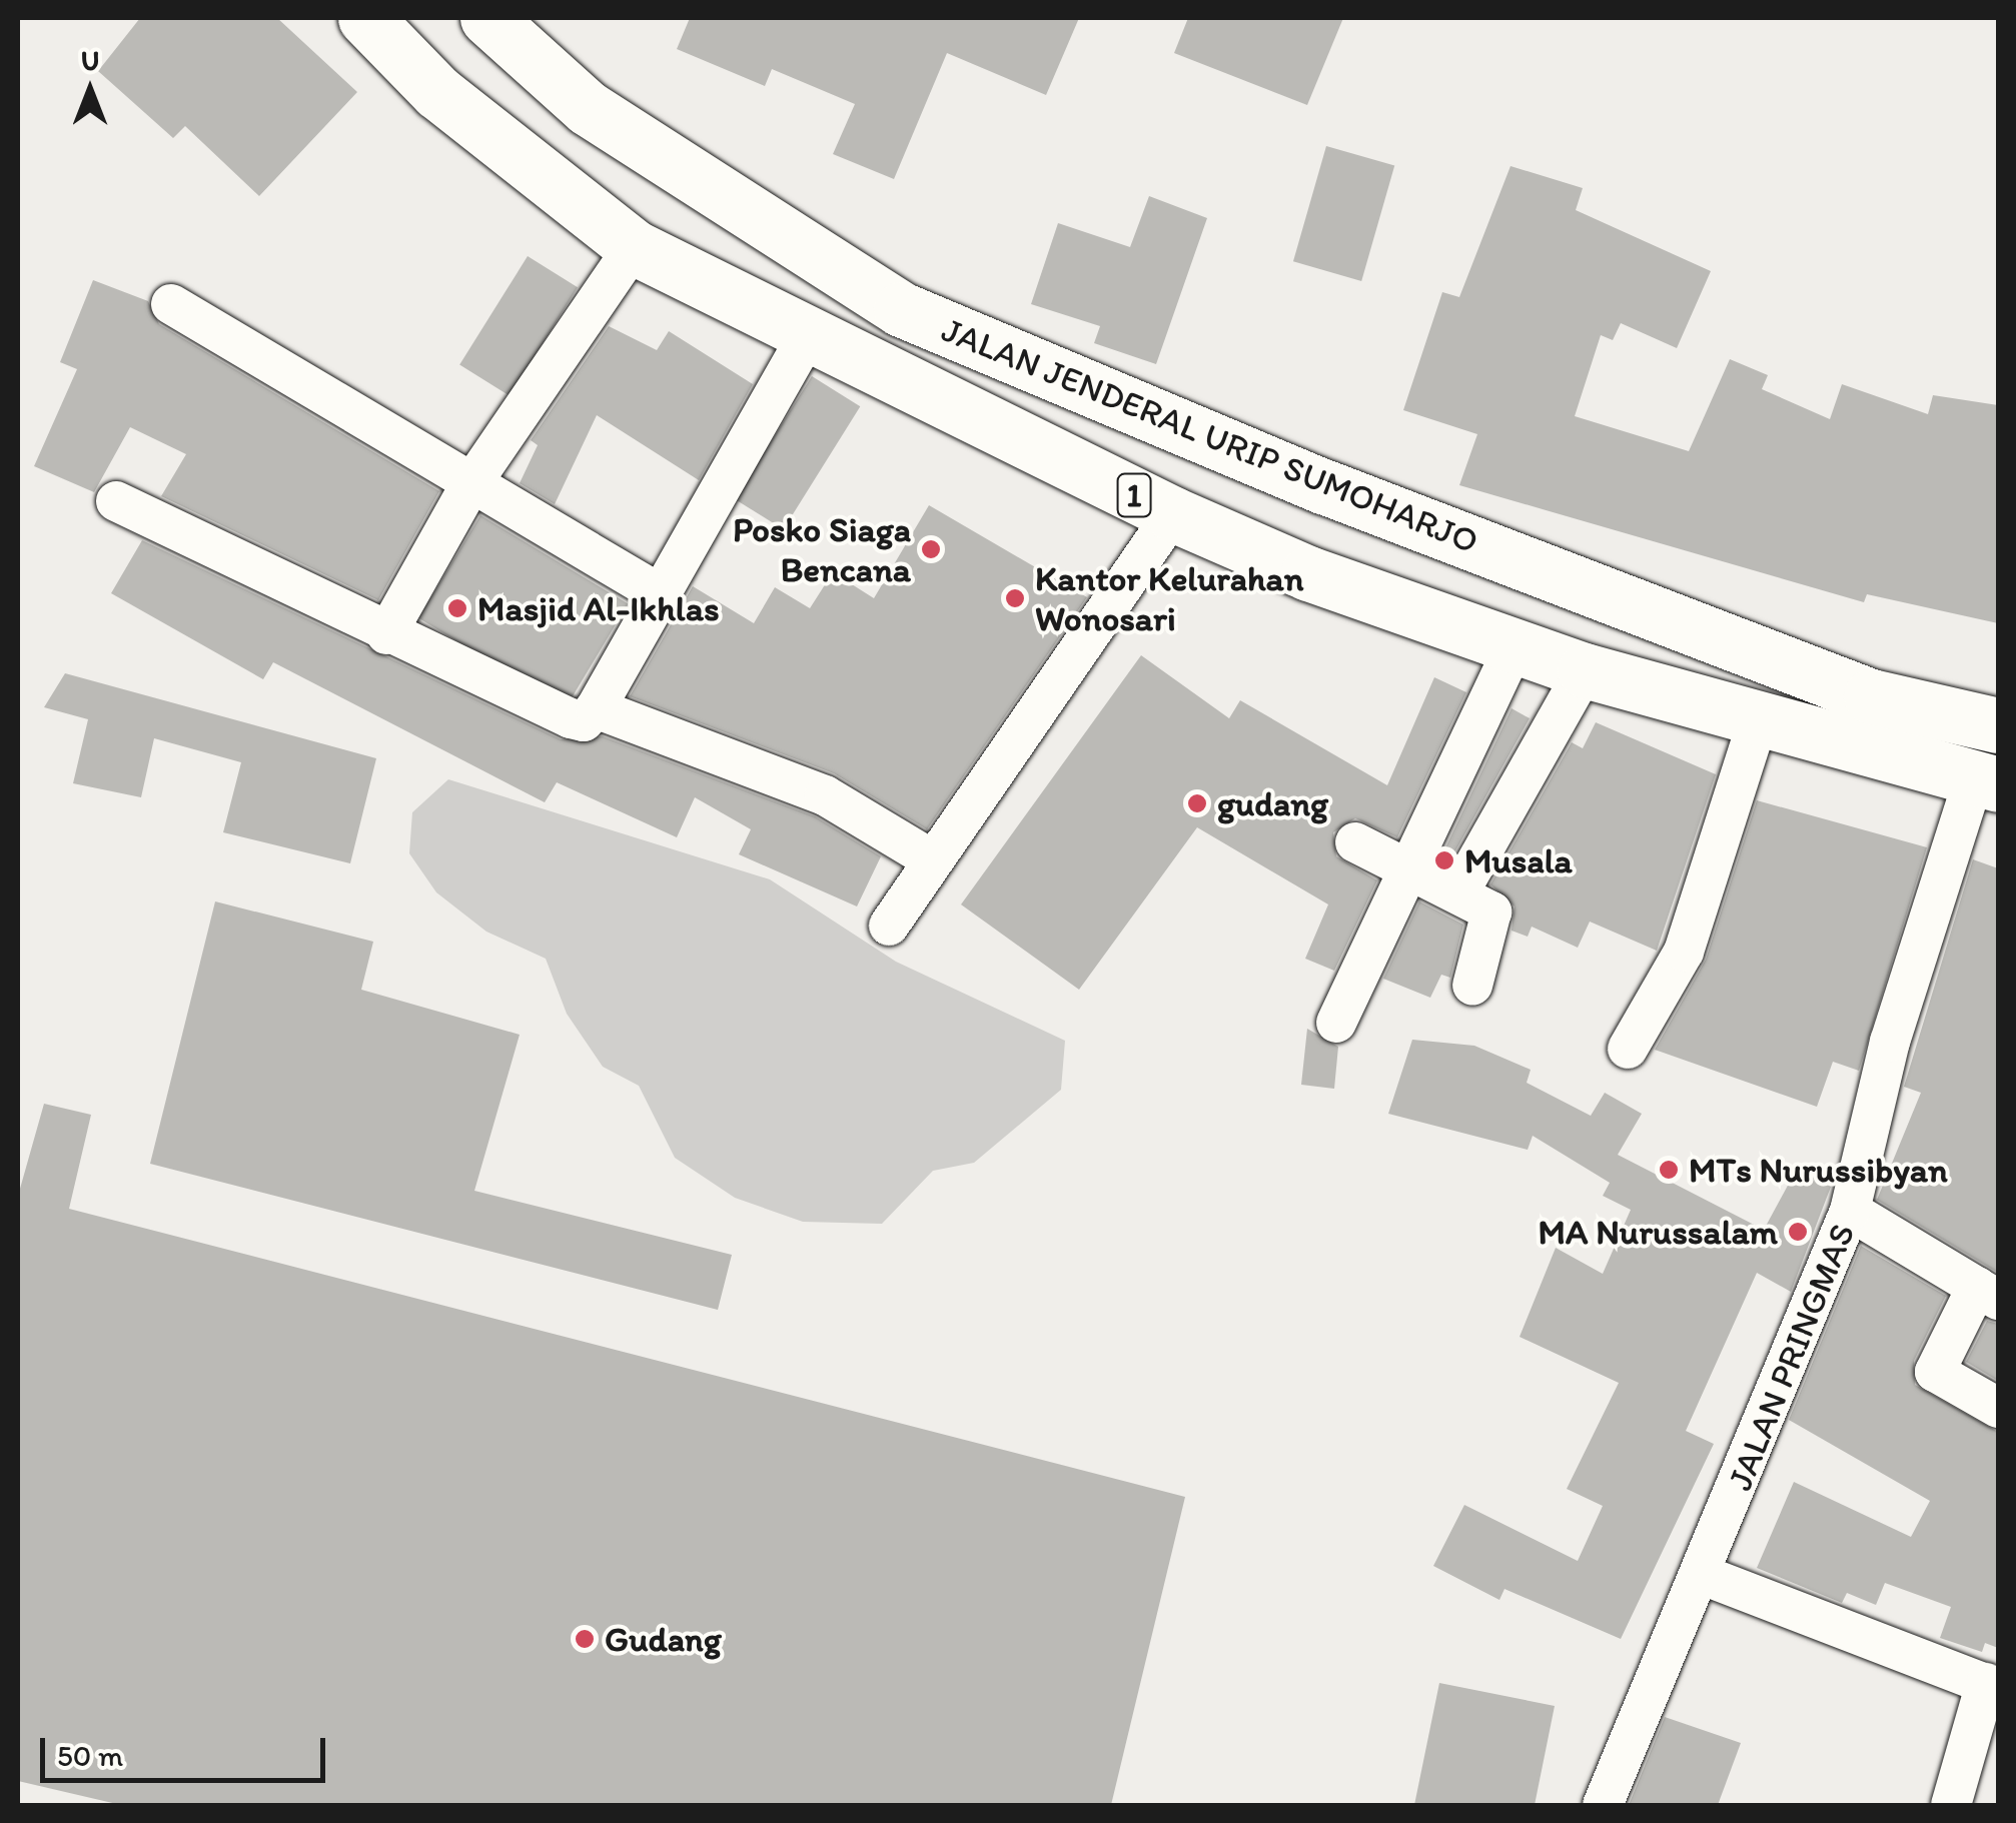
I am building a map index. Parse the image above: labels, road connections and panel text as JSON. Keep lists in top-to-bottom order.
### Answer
{
  "streets": {
    "highway": ["JALAN JENDERAL URIP SUMOHARJO", "1"],
    "street": ["JALAN PRINGMAS"]
  },
  "crossings": [
    ["JALAN JENDERAL URIP SUMOHARJO", "JALAN PRINGMAS"]
  ],
  "places": [
    "Posko Siaga Bencana",
    "Kantor Kelurahan Wonosari",
    "Masjid Al-Ikhlas",
    "gudang",
    "Musala",
    "MTs Nurussibyan",
    "MA Nurussalam",
    "Gudang"
  ],
  "scale_bar": "50 m",
  "north": "top"
}
